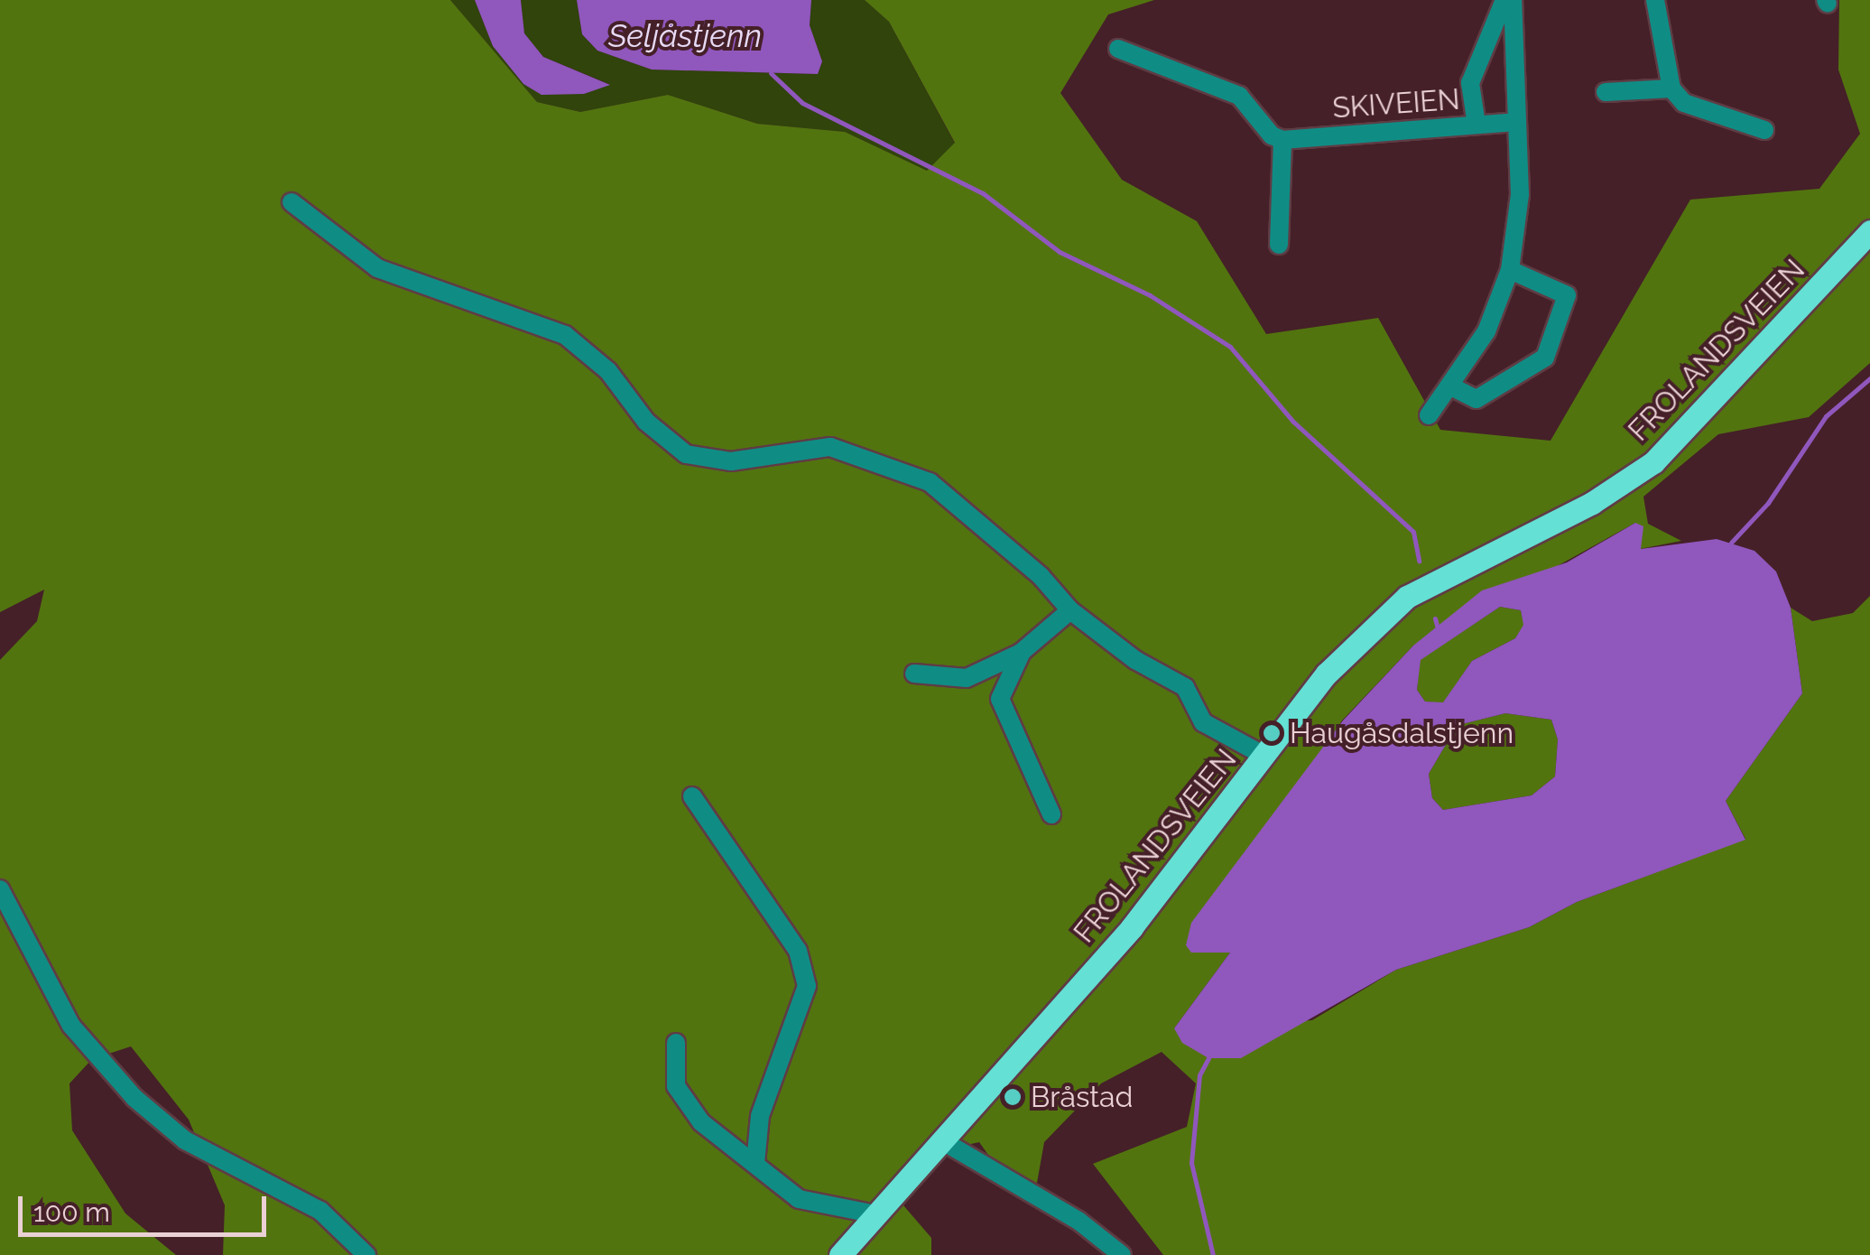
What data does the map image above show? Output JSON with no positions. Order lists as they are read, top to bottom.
{
  "streets": {
    "main road": ["FROLANDSVEIEN"],
    "street": ["SKIVEIEN"]
  },
  "water": ["Seljåstjenn"],
  "places": ["Haugåsdalstjenn", "Bråstad"],
  "scale_bar": "100 m"
}
